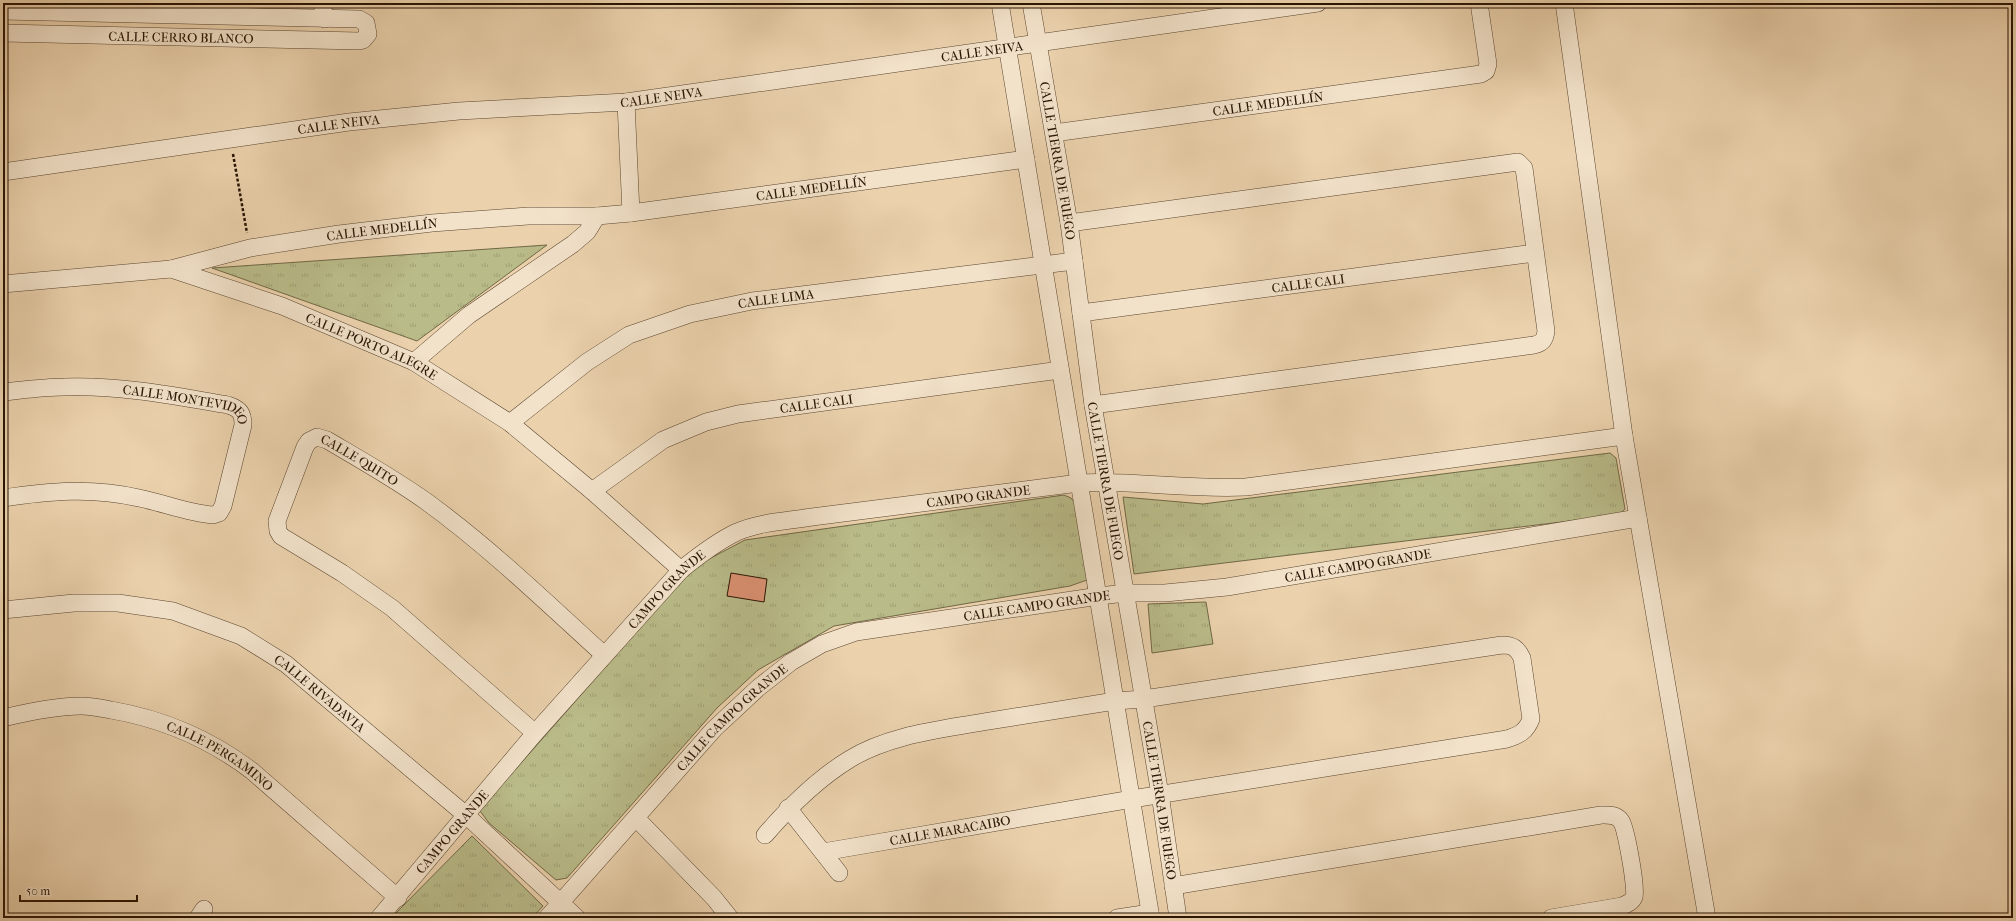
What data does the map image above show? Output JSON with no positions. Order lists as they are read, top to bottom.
{
  "streets": {
    "street": [
      "CALLE CERRO BLANCO",
      "CALLE NEIVA",
      "CALLE MEDELLÍN",
      "CALLE TIERRA DE FUEGO",
      "CALLE CALI",
      "CALLE LIMA",
      "CALLE PORTO ALEGRE",
      "CALLE MONTEVIDEO",
      "CALLE QUITO",
      "CAMPO GRANDE",
      "CALLE CAMPO GRANDE",
      "CALLE RIVADAVIA",
      "CALLE PERGAMINO",
      "CALLE MARACAIBO"
    ]
  },
  "crossings": [
    ["CALLE NEIVA", "CALLE TIERRA DE FUEGO"],
    ["CALLE MEDELLÍN", "CALLE TIERRA DE FUEGO"],
    ["CALLE MEDELLÍN", "CALLE PORTO ALEGRE"],
    ["CALLE TIERRA DE FUEGO", "CALLE CALI"],
    ["CALLE TIERRA DE FUEGO", "CALLE LIMA"],
    ["CALLE TIERRA DE FUEGO", "CAMPO GRANDE"],
    ["CALLE TIERRA DE FUEGO", "CALLE CAMPO GRANDE"],
    ["CALLE TIERRA DE FUEGO", "CALLE MARACAIBO"],
    ["CALLE CALI", "CALLE PORTO ALEGRE"],
    ["CALLE LIMA", "CALLE PORTO ALEGRE"],
    ["CALLE PORTO ALEGRE", "CAMPO GRANDE"],
    ["CALLE QUITO", "CAMPO GRANDE"],
    ["CAMPO GRANDE", "CALLE RIVADAVIA"],
    ["CAMPO GRANDE", "CALLE PERGAMINO"],
    ["CALLE CAMPO GRANDE", "CALLE RIVADAVIA"]
  ],
  "scale_bar": "50 m"
}
